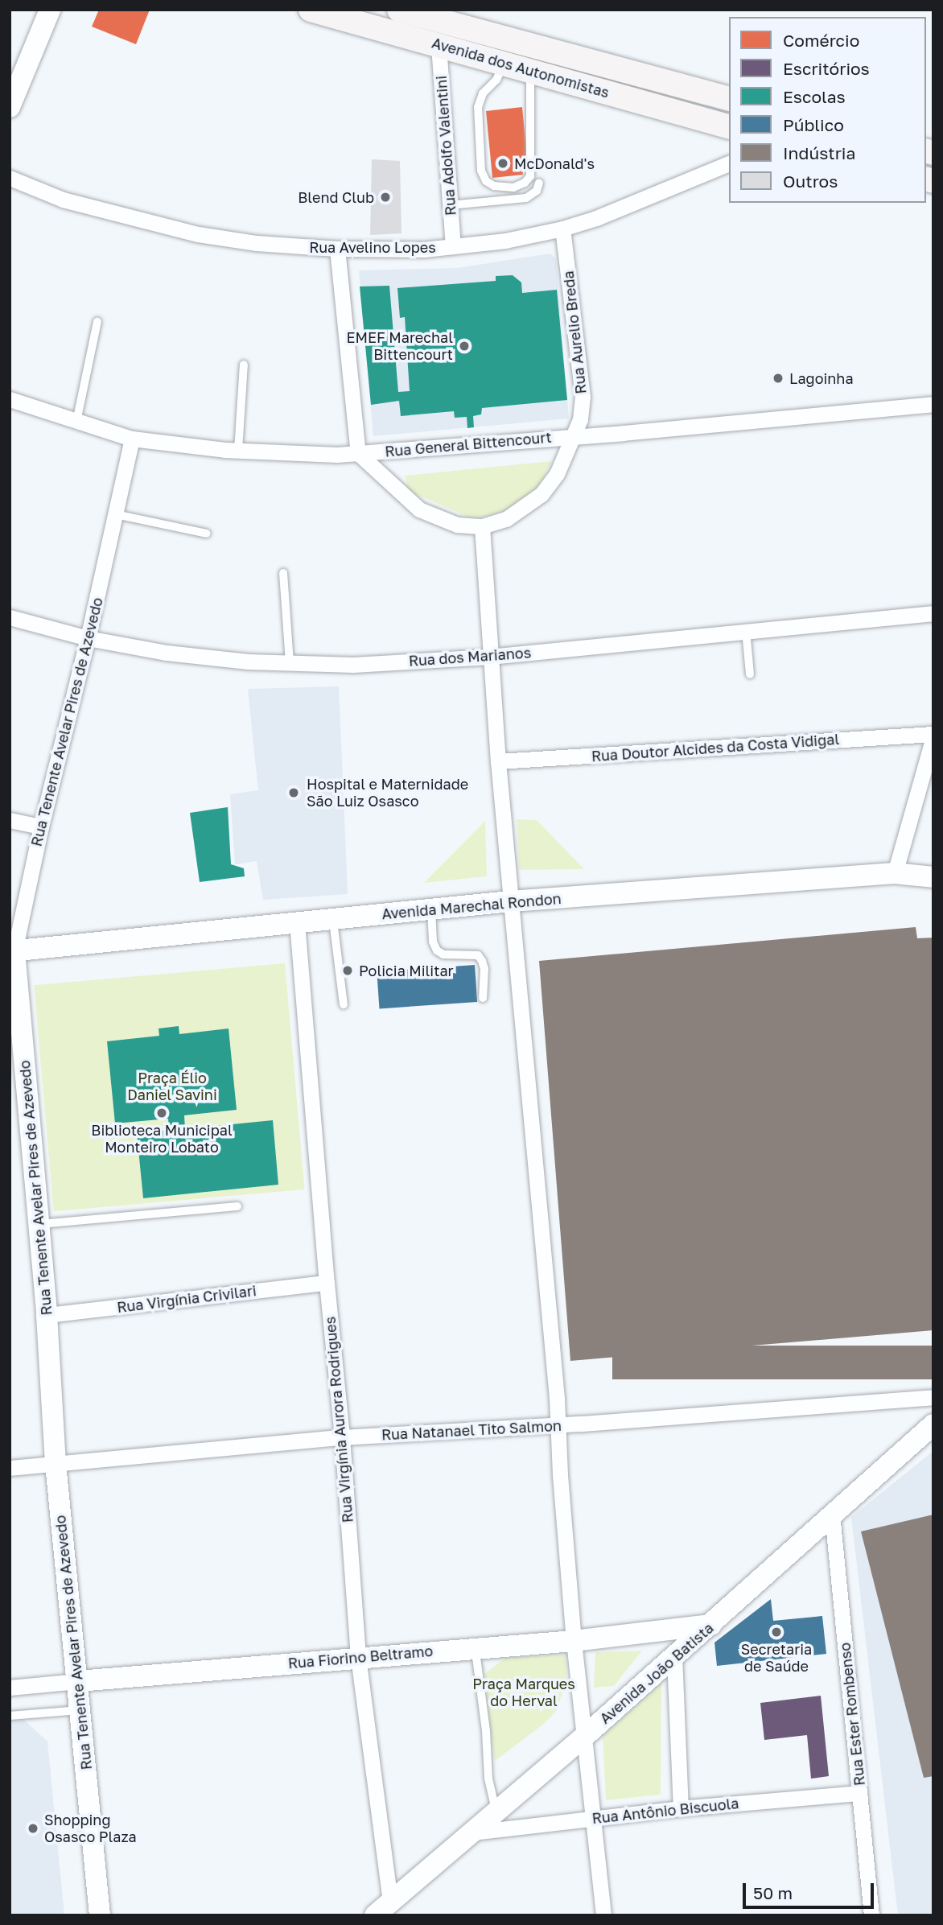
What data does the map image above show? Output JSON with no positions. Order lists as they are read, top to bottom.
{
  "streets": {
    "main road": ["Avenida dos Autonomistas"],
    "street": [
      "Rua Adolfo Valentini",
      "Rua Avelino Lopes",
      "Rua Aurelio Breda",
      "Rua General Bittencourt",
      "Rua dos Marianos",
      "Rua Tenente Avelar Pires de Azevedo",
      "Rua Doutor Alcides da Costa Vidigal",
      "Avenida Marechal Rondon",
      "Rua Virgínia Crivilari",
      "Rua Virgínia Aurora Rodrigues",
      "Rua Natanael Tito Salmon",
      "Rua Fiorino Beltramo",
      "Avenida João Batista",
      "Rua Ester Rombenso",
      "Rua Antônio Biscuola"
    ]
  },
  "crossings": [
    ["Avenida dos Autonomistas", "Rua Adolfo Valentini"],
    ["Rua Adolfo Valentini", "Rua Avelino Lopes"],
    ["Rua Avelino Lopes", "Rua Aurelio Breda"],
    ["Rua Aurelio Breda", "Rua General Bittencourt"],
    ["Rua General Bittencourt", "Rua Tenente Avelar Pires de Azevedo"],
    ["Rua dos Marianos", "Rua Tenente Avelar Pires de Azevedo"],
    ["Rua Tenente Avelar Pires de Azevedo", "Avenida Marechal Rondon"],
    ["Rua Tenente Avelar Pires de Azevedo", "Rua Virgínia Crivilari"],
    ["Rua Tenente Avelar Pires de Azevedo", "Rua Natanael Tito Salmon"],
    ["Rua Tenente Avelar Pires de Azevedo", "Rua Fiorino Beltramo"],
    ["Avenida Marechal Rondon", "Rua Virgínia Aurora Rodrigues"],
    ["Rua Virgínia Crivilari", "Rua Virgínia Aurora Rodrigues"],
    ["Rua Virgínia Aurora Rodrigues", "Rua Natanael Tito Salmon"],
    ["Rua Virgínia Aurora Rodrigues", "Rua Fiorino Beltramo"],
    ["Rua Virgínia Aurora Rodrigues", "Avenida João Batista"],
    ["Rua Fiorino Beltramo", "Avenida João Batista"],
    ["Avenida João Batista", "Rua Ester Rombenso"],
    ["Avenida João Batista", "Rua Antônio Biscuola"],
    ["Rua Ester Rombenso", "Rua Antônio Biscuola"]
  ],
  "parks": ["Praça Élio Daniel Savini", "Praça Marques do Herval"],
  "places": [
    "McDonald's",
    "Blend Club",
    "EMEF Marechal Bittencourt",
    "Lagoinha",
    "Hospital e Maternidade São Luiz Osasco",
    "Policia Militar",
    "Biblioteca Municipal Monteiro Lobato",
    "Secretaria de Saúde",
    "Shopping Osasco Plaza"
  ],
  "legend": [
    "Comércio",
    "Escritórios",
    "Escolas",
    "Público",
    "Indústria",
    "Outros"
  ],
  "scale_bar": "50 m"
}
